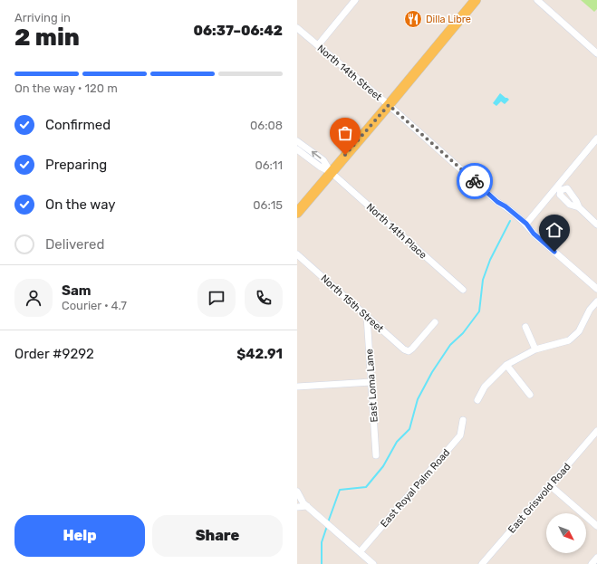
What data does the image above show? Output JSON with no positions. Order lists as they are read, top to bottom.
{
  "streets": {
    "street": [
      "North 14th Street",
      "North 14th Place",
      "North 15th Street",
      "East Loma Lane",
      "East Royal Palm Road",
      "East Griswold Road"
    ]
  },
  "crossings": [
    ["North 15th Street", "East Loma Lane"]
  ],
  "places": {
    "restaurant": ["Dilla Libre"]
  },
  "north": "bottom right",
  "page": {
    "heading": ["2 min", "Arriving in", "06:37–06:42"],
    "panel": [
      "Sam",
      "Courier · 4.7",
      "Order #9292",
      "$42.91"
    ],
    "bar": "On the way · 120 m",
    "list": [
      ["Confirmed", "06:08"],
      ["Preparing", "06:11"],
      ["On the way", "06:15"],
      "Delivered"
    ],
    "buttons": ["Help", "Share"]
  }
}
